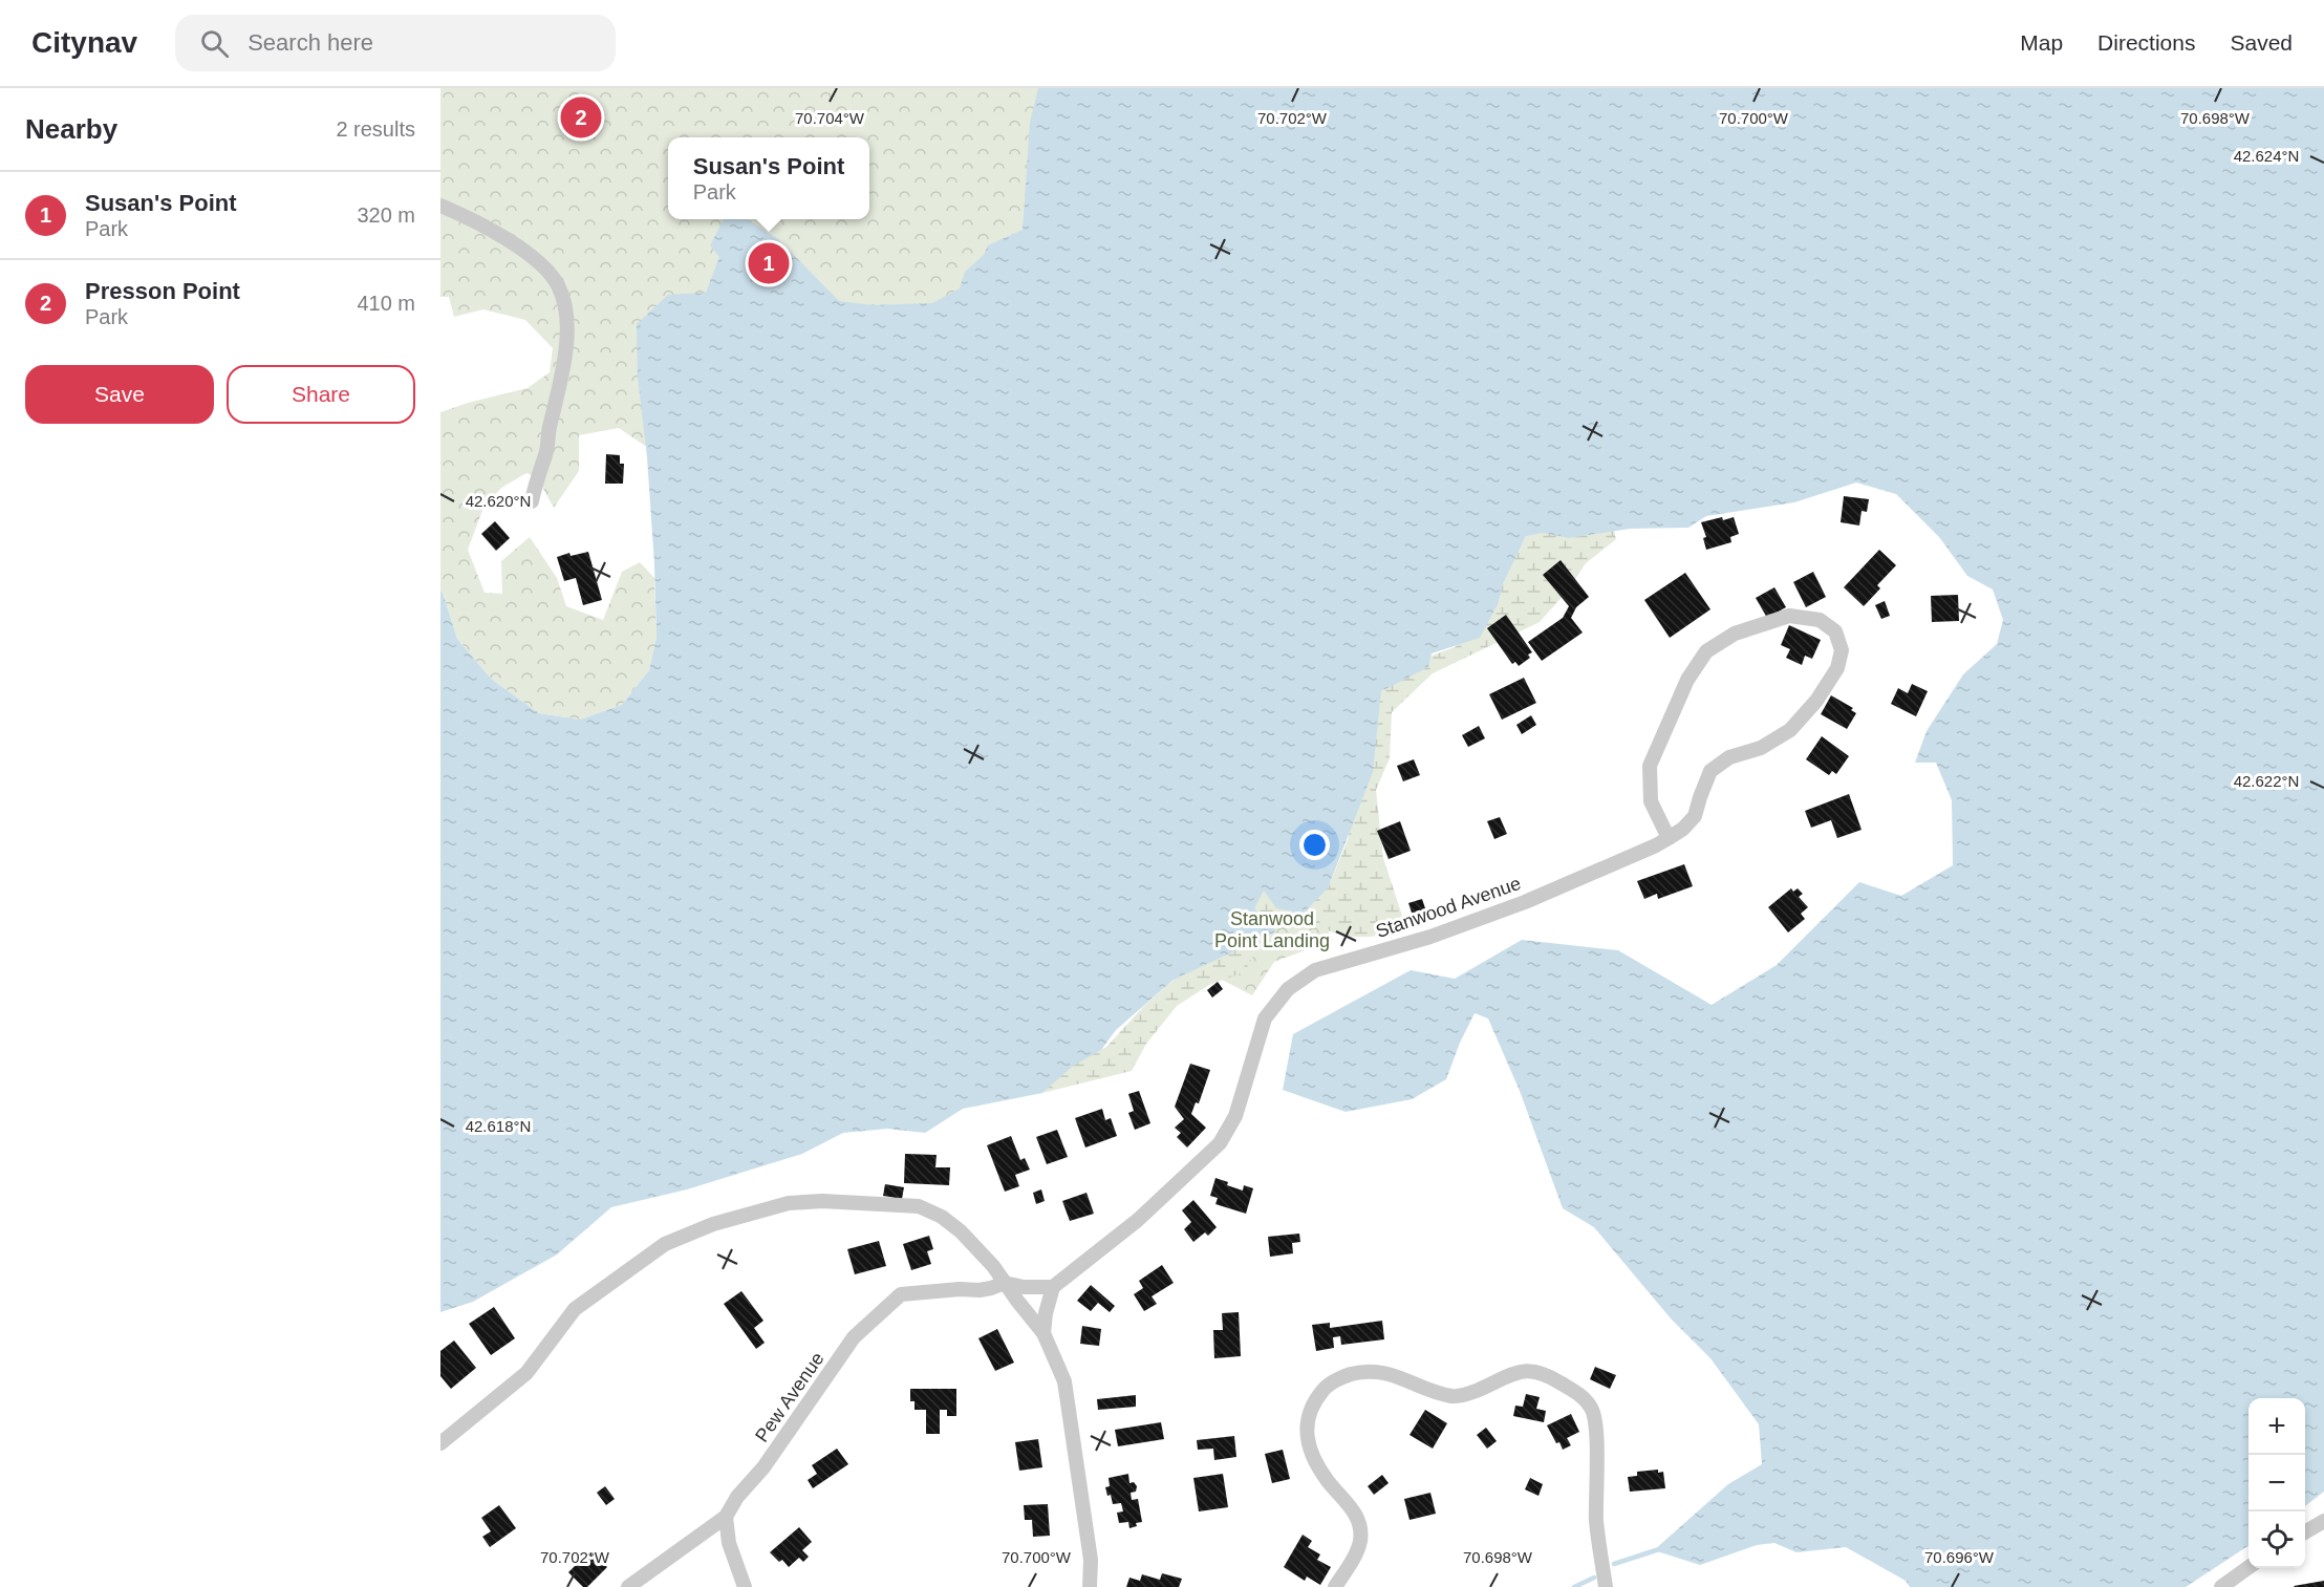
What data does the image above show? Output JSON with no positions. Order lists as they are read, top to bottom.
{
  "streets": {
    "street": ["Stanwood Avenue", "Pew Avenue"]
  },
  "parks": ["Stanwood Point Landing"],
  "page": {
    "header": "Citynav",
    "search": "Search here",
    "nav": ["Map", "Directions", "Saved"],
    "heading": ["Nearby", "2 results"],
    "pins": ["2", "1"],
    "popup": ["Susan's Point", "Park"],
    "list": [
      {
        "mark": "1",
        "name": "Susan's Point",
        "note": "Park",
        "value": "320 m"
      },
      {
        "mark": "2",
        "name": "Presson Point",
        "note": "Park",
        "value": "410 m"
      }
    ],
    "buttons": ["Save", "Share"],
    "map_buttons": ["+", "−"]
  },
  "coordinates": [
    "70.704°W",
    "70.702°W",
    "70.700°W",
    "70.698°W",
    "42.624°N",
    "42.620°N",
    "42.622°N",
    "42.618°N",
    "70.696°W"
  ]
}
